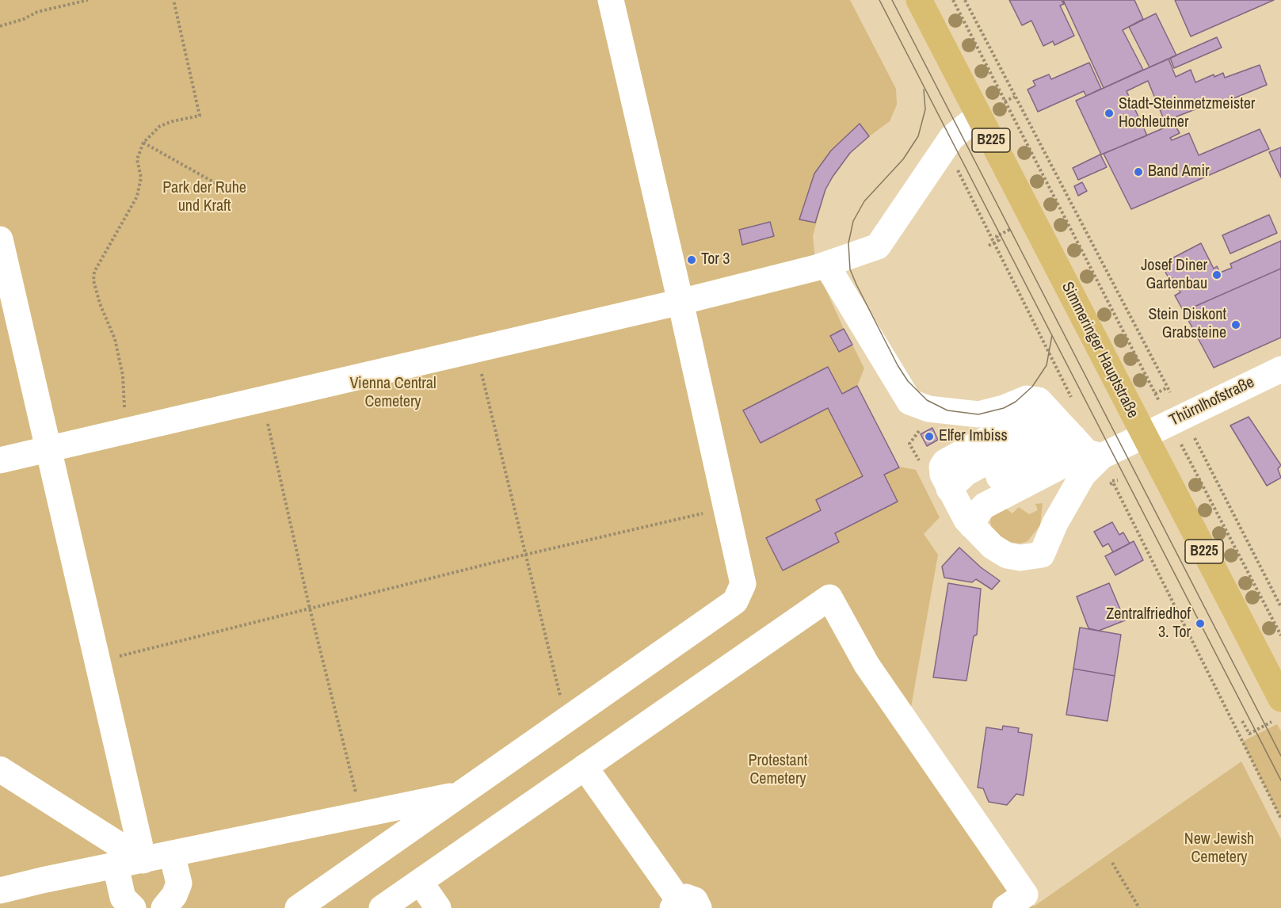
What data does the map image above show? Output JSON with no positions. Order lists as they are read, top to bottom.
{
  "streets": {
    "main road": ["B225", "Simmeringer Hauptstraße"],
    "street": ["Thürnlhofstraße"]
  },
  "crossings": [
    ["Simmeringer Hauptstraße", "Thürnlhofstraße"]
  ],
  "parks": [
    "Park der Ruhe und Kraft",
    "Vienna Central Cemetery",
    "Protestant Cemetery",
    "New Jewish Cemetery"
  ],
  "places": [
    "Stadt-Steinmetzmeister Hochleutner",
    "Band Amir",
    "Tor 3",
    "Josef Diner Gartenbau",
    "Stein Diskont Grabsteine",
    "Elfer Imbiss",
    "Zentralfriedhof 3. Tor"
  ]
}
